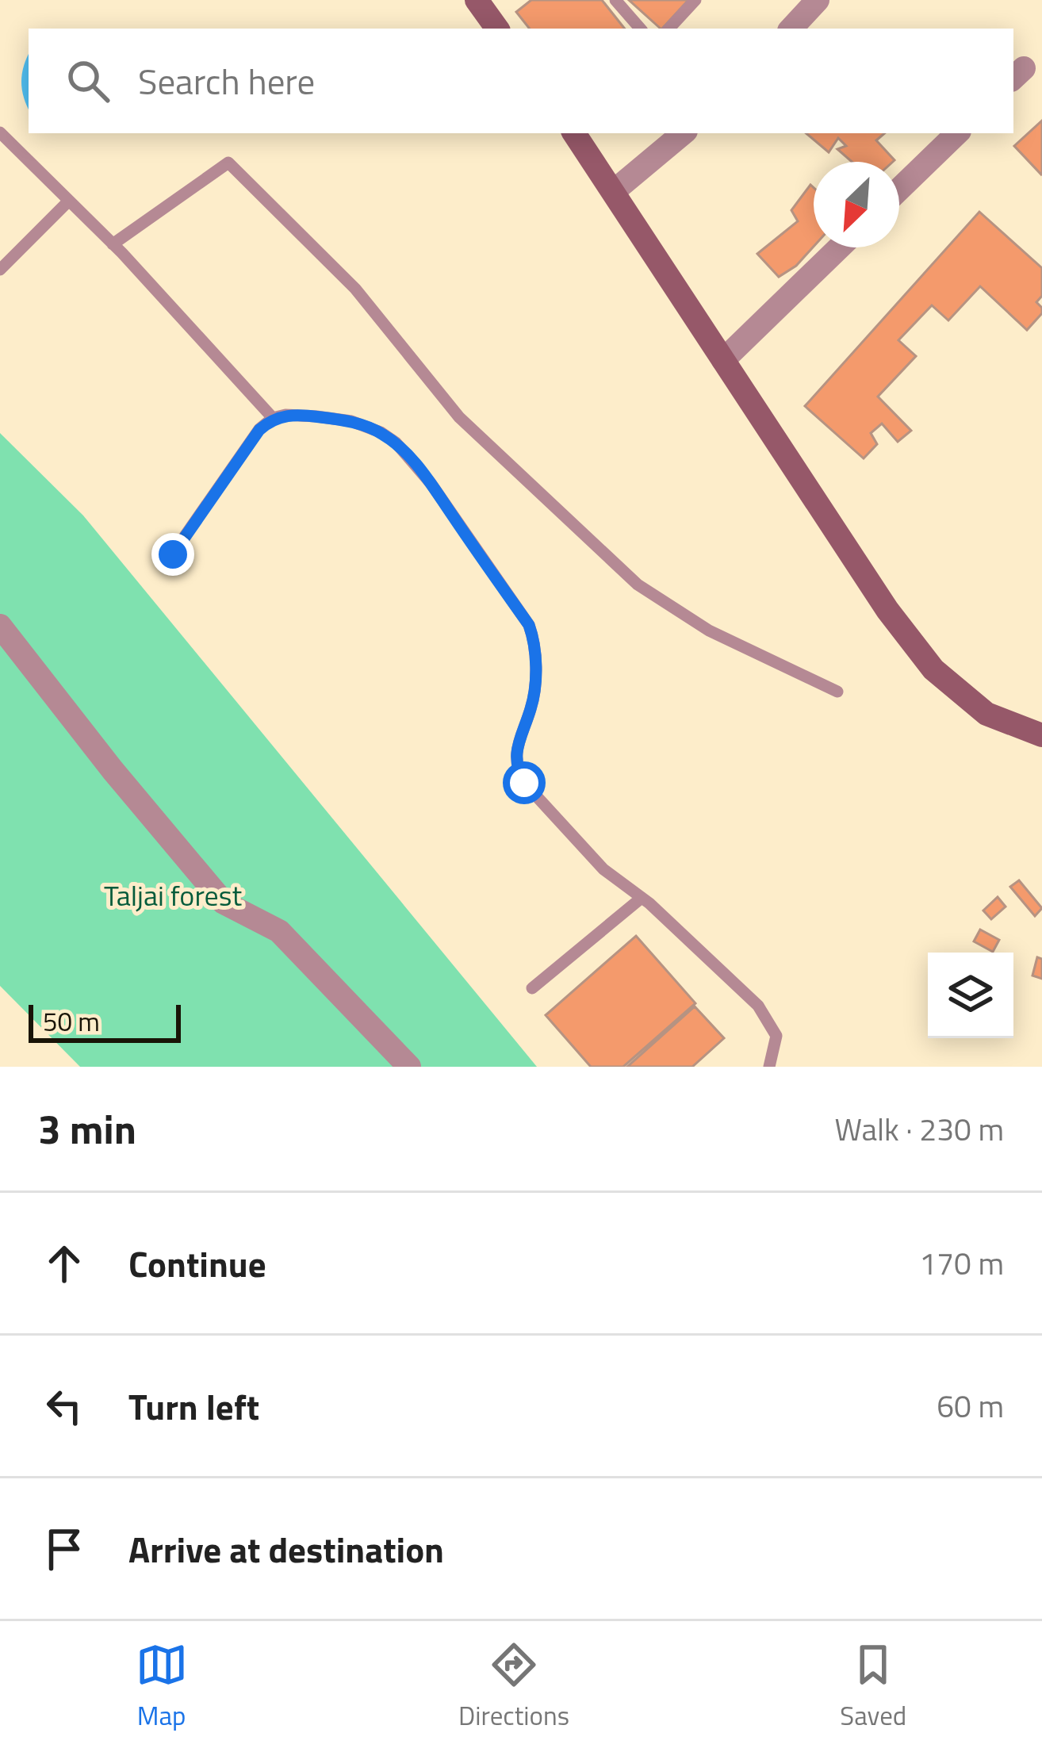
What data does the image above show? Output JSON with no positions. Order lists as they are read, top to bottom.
{
  "parks": ["Taljai forest"],
  "scale_bar": "50 m",
  "north": "bottom left",
  "page": {
    "search": "Search here",
    "scale": "50 m",
    "heading": ["3 min", "Walk · 230 m"],
    "list": [
      ["Continue", "170 m"],
      ["Turn left", "60 m"],
      "Arrive at destination"
    ],
    "nav": ["Map", "Directions", "Saved"]
  }
}
